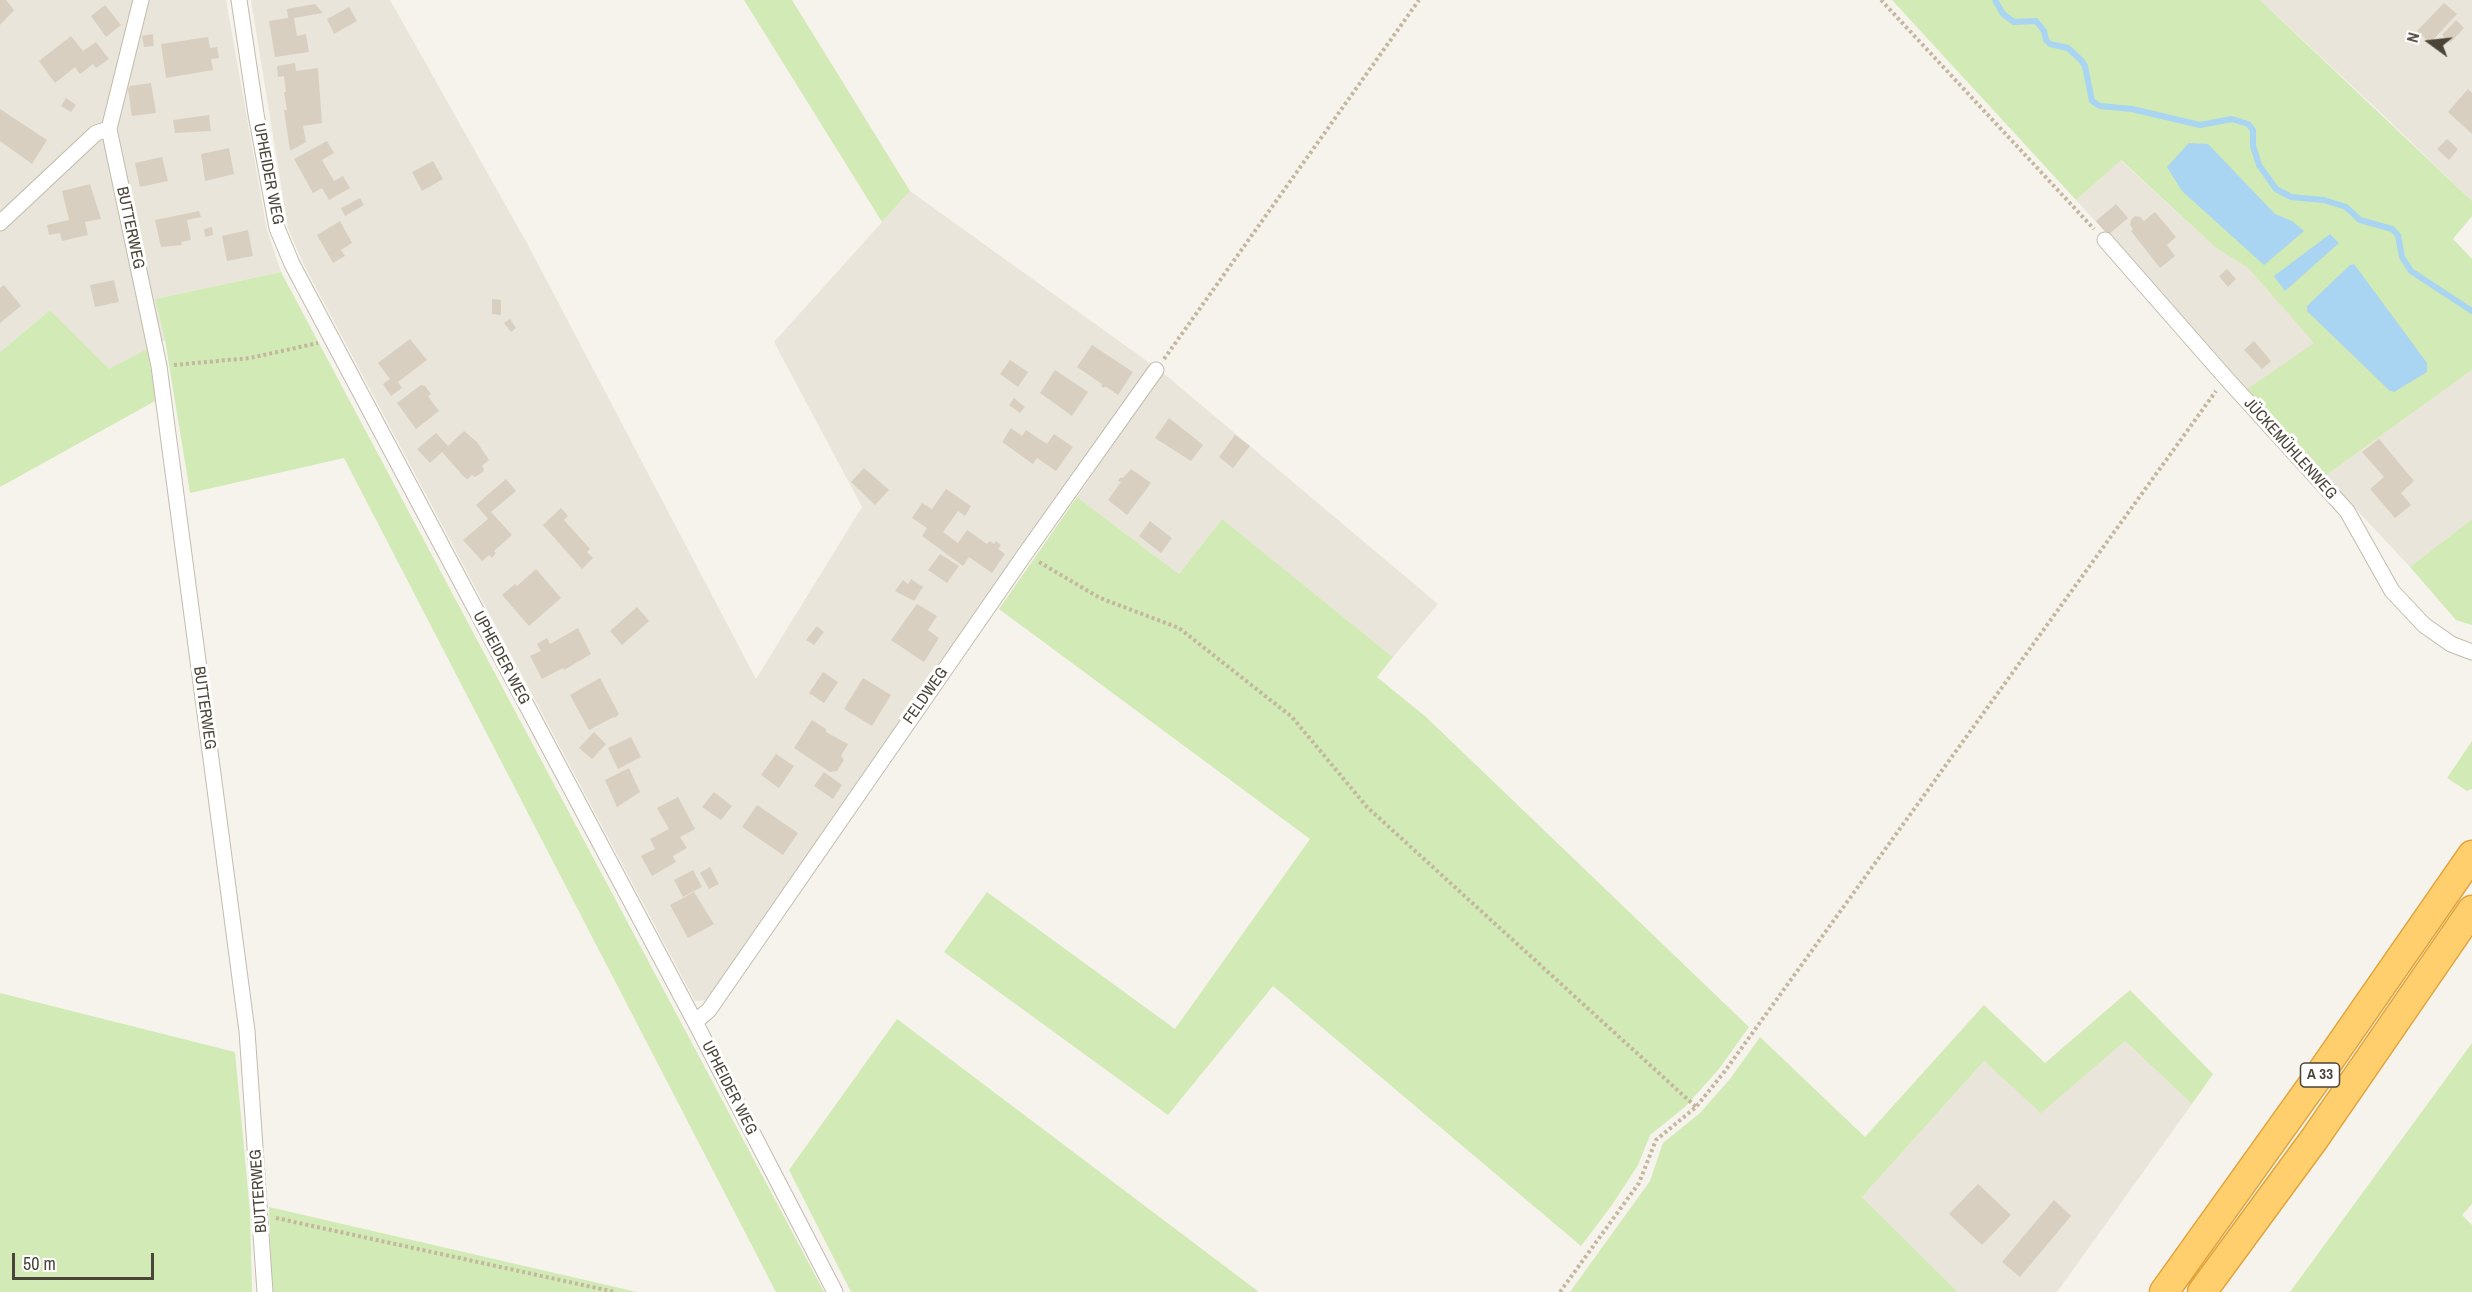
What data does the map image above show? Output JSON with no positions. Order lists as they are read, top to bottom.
{
  "streets": {
    "highway": ["A 33"],
    "street": [
      "UPHEIDER WEG",
      "BUTTERWEG",
      "JÜCKEMÜHLENWEG",
      "FELDWEG"
    ]
  },
  "crossings": [
    ["UPHEIDER WEG", "FELDWEG"]
  ],
  "scale_bar": "50 m",
  "north": "left"
}
